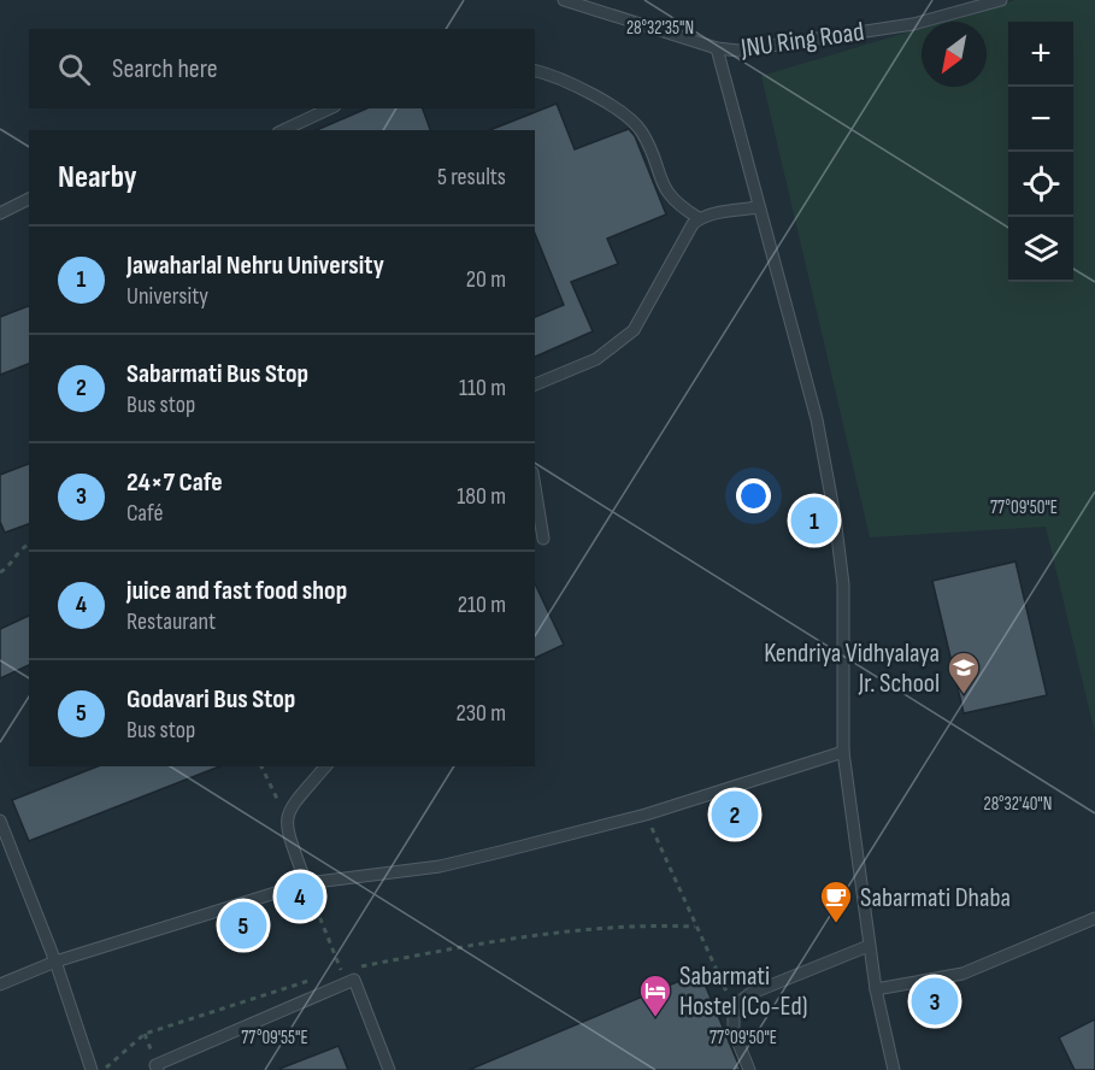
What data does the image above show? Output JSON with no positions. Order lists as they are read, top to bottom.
{
  "streets": {
    "lane": ["JNU Ring Road"]
  },
  "places": {
    "school or university": ["Kendriya Vidhyalaya Jr. School"],
    "cafe": ["Sabarmati Dhaba"],
    "hotel": ["Sabarmati Hostel (Co-Ed)"]
  },
  "north": "bottom left",
  "page": {
    "map_buttons": ["+", "−"],
    "search": "Search here",
    "heading": ["Nearby", "5 results"],
    "list": [
      {
        "mark": "1",
        "name": "Jawaharlal Nehru University",
        "note": "University",
        "value": "20 m"
      },
      {
        "mark": "2",
        "name": "Sabarmati Bus Stop",
        "note": "Bus stop",
        "value": "110 m"
      },
      {
        "mark": "3",
        "name": "24×7 Cafe",
        "note": "Café",
        "value": "180 m"
      },
      {
        "mark": "4",
        "name": "juice and fast food shop",
        "note": "Restaurant",
        "value": "210 m"
      },
      {
        "mark": "5",
        "name": "Godavari Bus Stop",
        "note": "Bus stop",
        "value": "230 m"
      }
    ],
    "pins": [
      "1",
      "2",
      "4",
      "5",
      "3"
    ]
  },
  "coordinates": [
    "28°32'35\"N",
    "77°09'50\"E",
    "28°32'40\"N",
    "77°09'55\"E"
  ]
}
